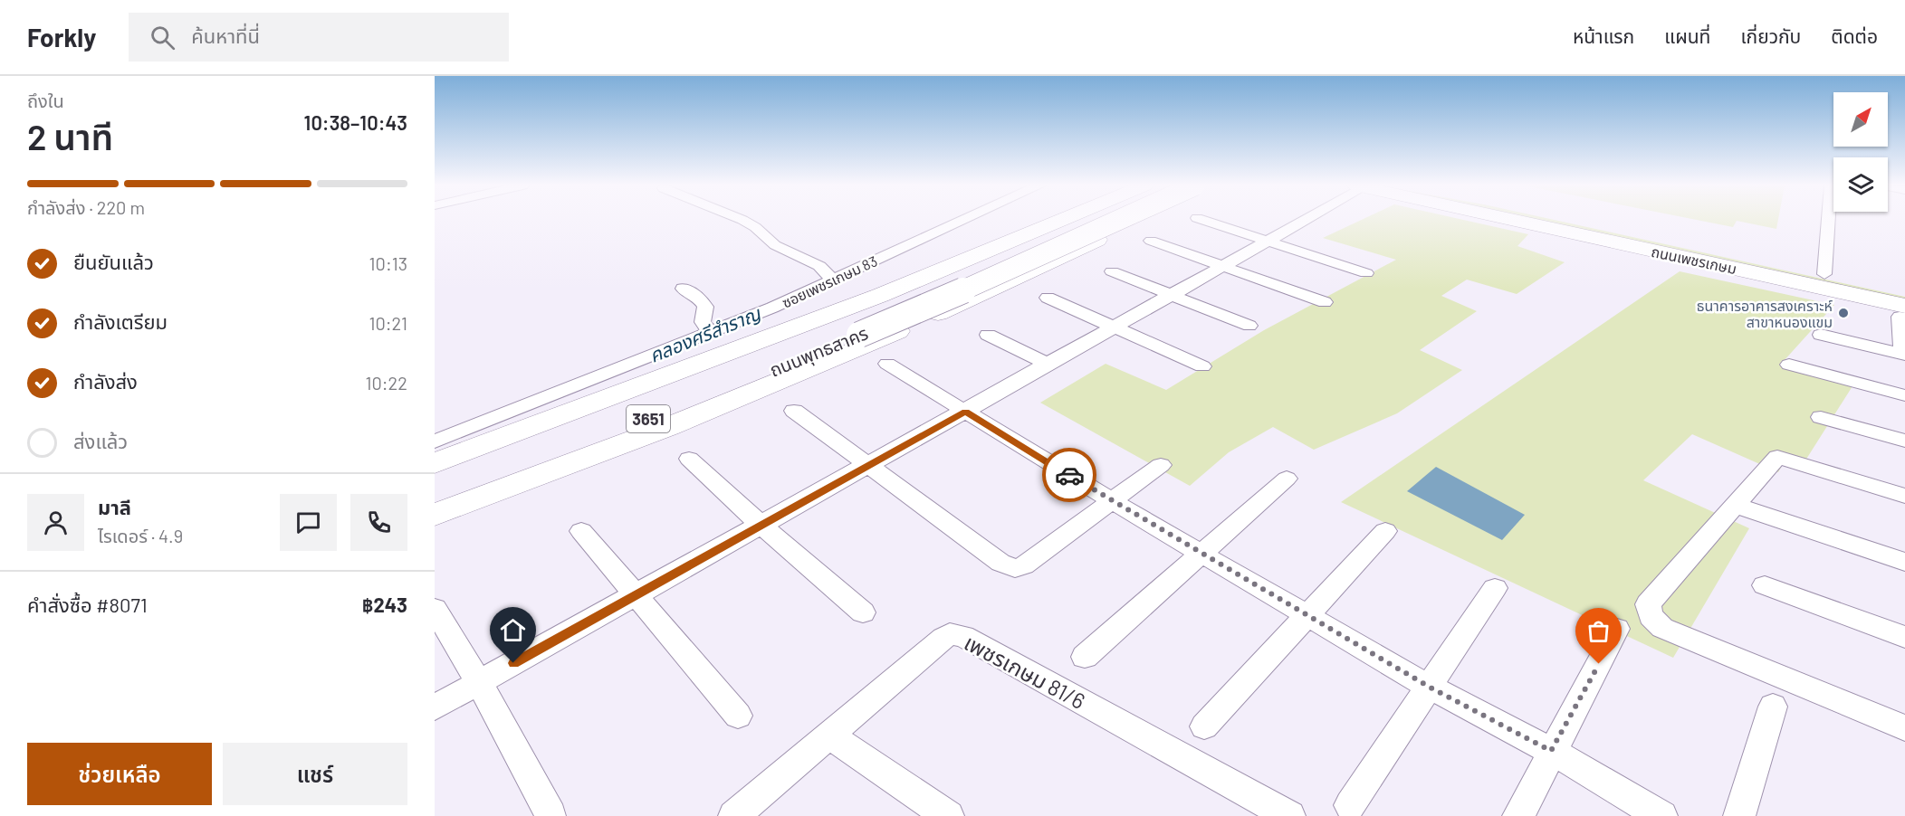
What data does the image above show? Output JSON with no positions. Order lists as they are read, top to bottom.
{
  "streets": {
    "main road": ["ถนนเพชรเกษม", "ถนนพุทธสาคร", "3651"],
    "street": ["ซอยเพชรเกษม 83", "เพชรเกษม 81/6"]
  },
  "water": ["คลองศรีสำราญ"],
  "places": ["ธนาคารอาคารสงเคราะห์ สาขาหนองแขม"],
  "north": "top right",
  "page": {
    "header": "Forkly",
    "search": "ค้นหาที่นี่",
    "nav": [
      "หน้าแรก",
      "แผนที่",
      "เกี่ยวกับ",
      "ติดต่อ"
    ],
    "heading": ["2 นาที", "ถึงใน", "10:38–10:43"],
    "panel": [
      "มาลี",
      "ไรเดอร์ · 4.9",
      "คำสั่งซื้อ #8071",
      "฿243"
    ],
    "bar": "กำลังส่ง · 220 m",
    "list": [
      ["ยืนยันแล้ว", "10:13"],
      ["กำลังเตรียม", "10:21"],
      ["กำลังส่ง", "10:22"],
      "ส่งแล้ว"
    ],
    "buttons": ["ช่วยเหลือ", "แชร์"]
  }
}
